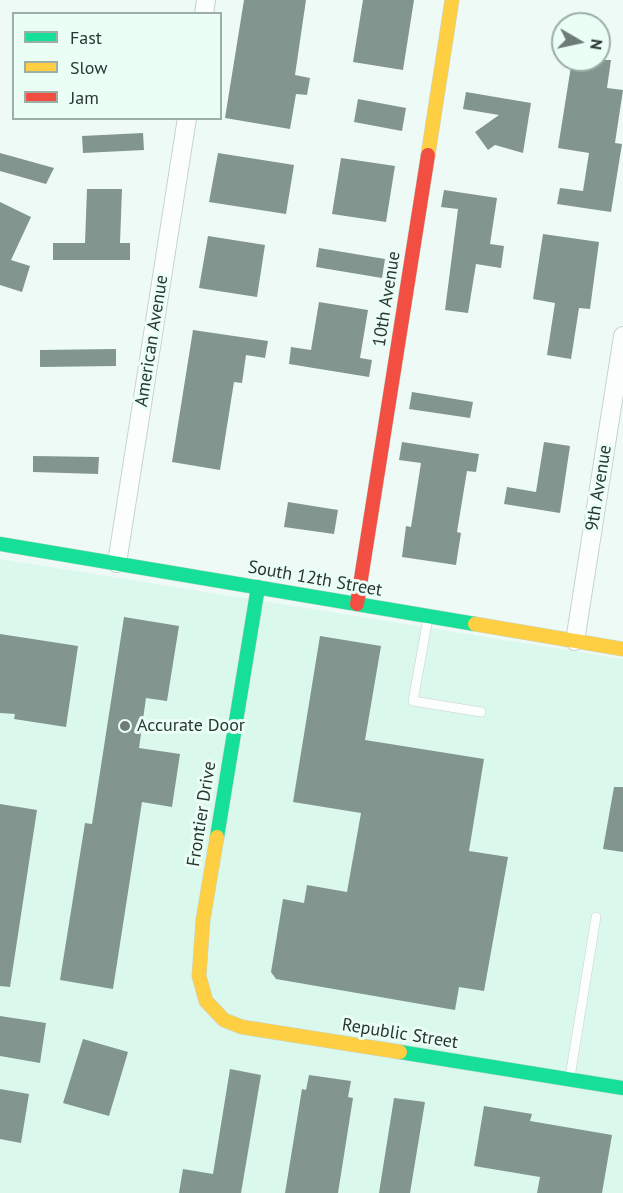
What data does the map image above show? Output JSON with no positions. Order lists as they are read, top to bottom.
{
  "streets": {
    "street": [
      "10th Avenue",
      "American Avenue",
      "9th Avenue",
      "South 12th Street",
      "Frontier Drive",
      "Republic Street"
    ]
  },
  "crossings": [
    ["10th Avenue", "South 12th Street"],
    ["American Avenue", "South 12th Street"],
    ["9th Avenue", "South 12th Street"],
    ["South 12th Street", "Frontier Drive"],
    ["Frontier Drive", "Republic Street"]
  ],
  "places": ["Accurate Door"],
  "legend": ["Fast", "Slow", "Jam"],
  "north": "right"
}
